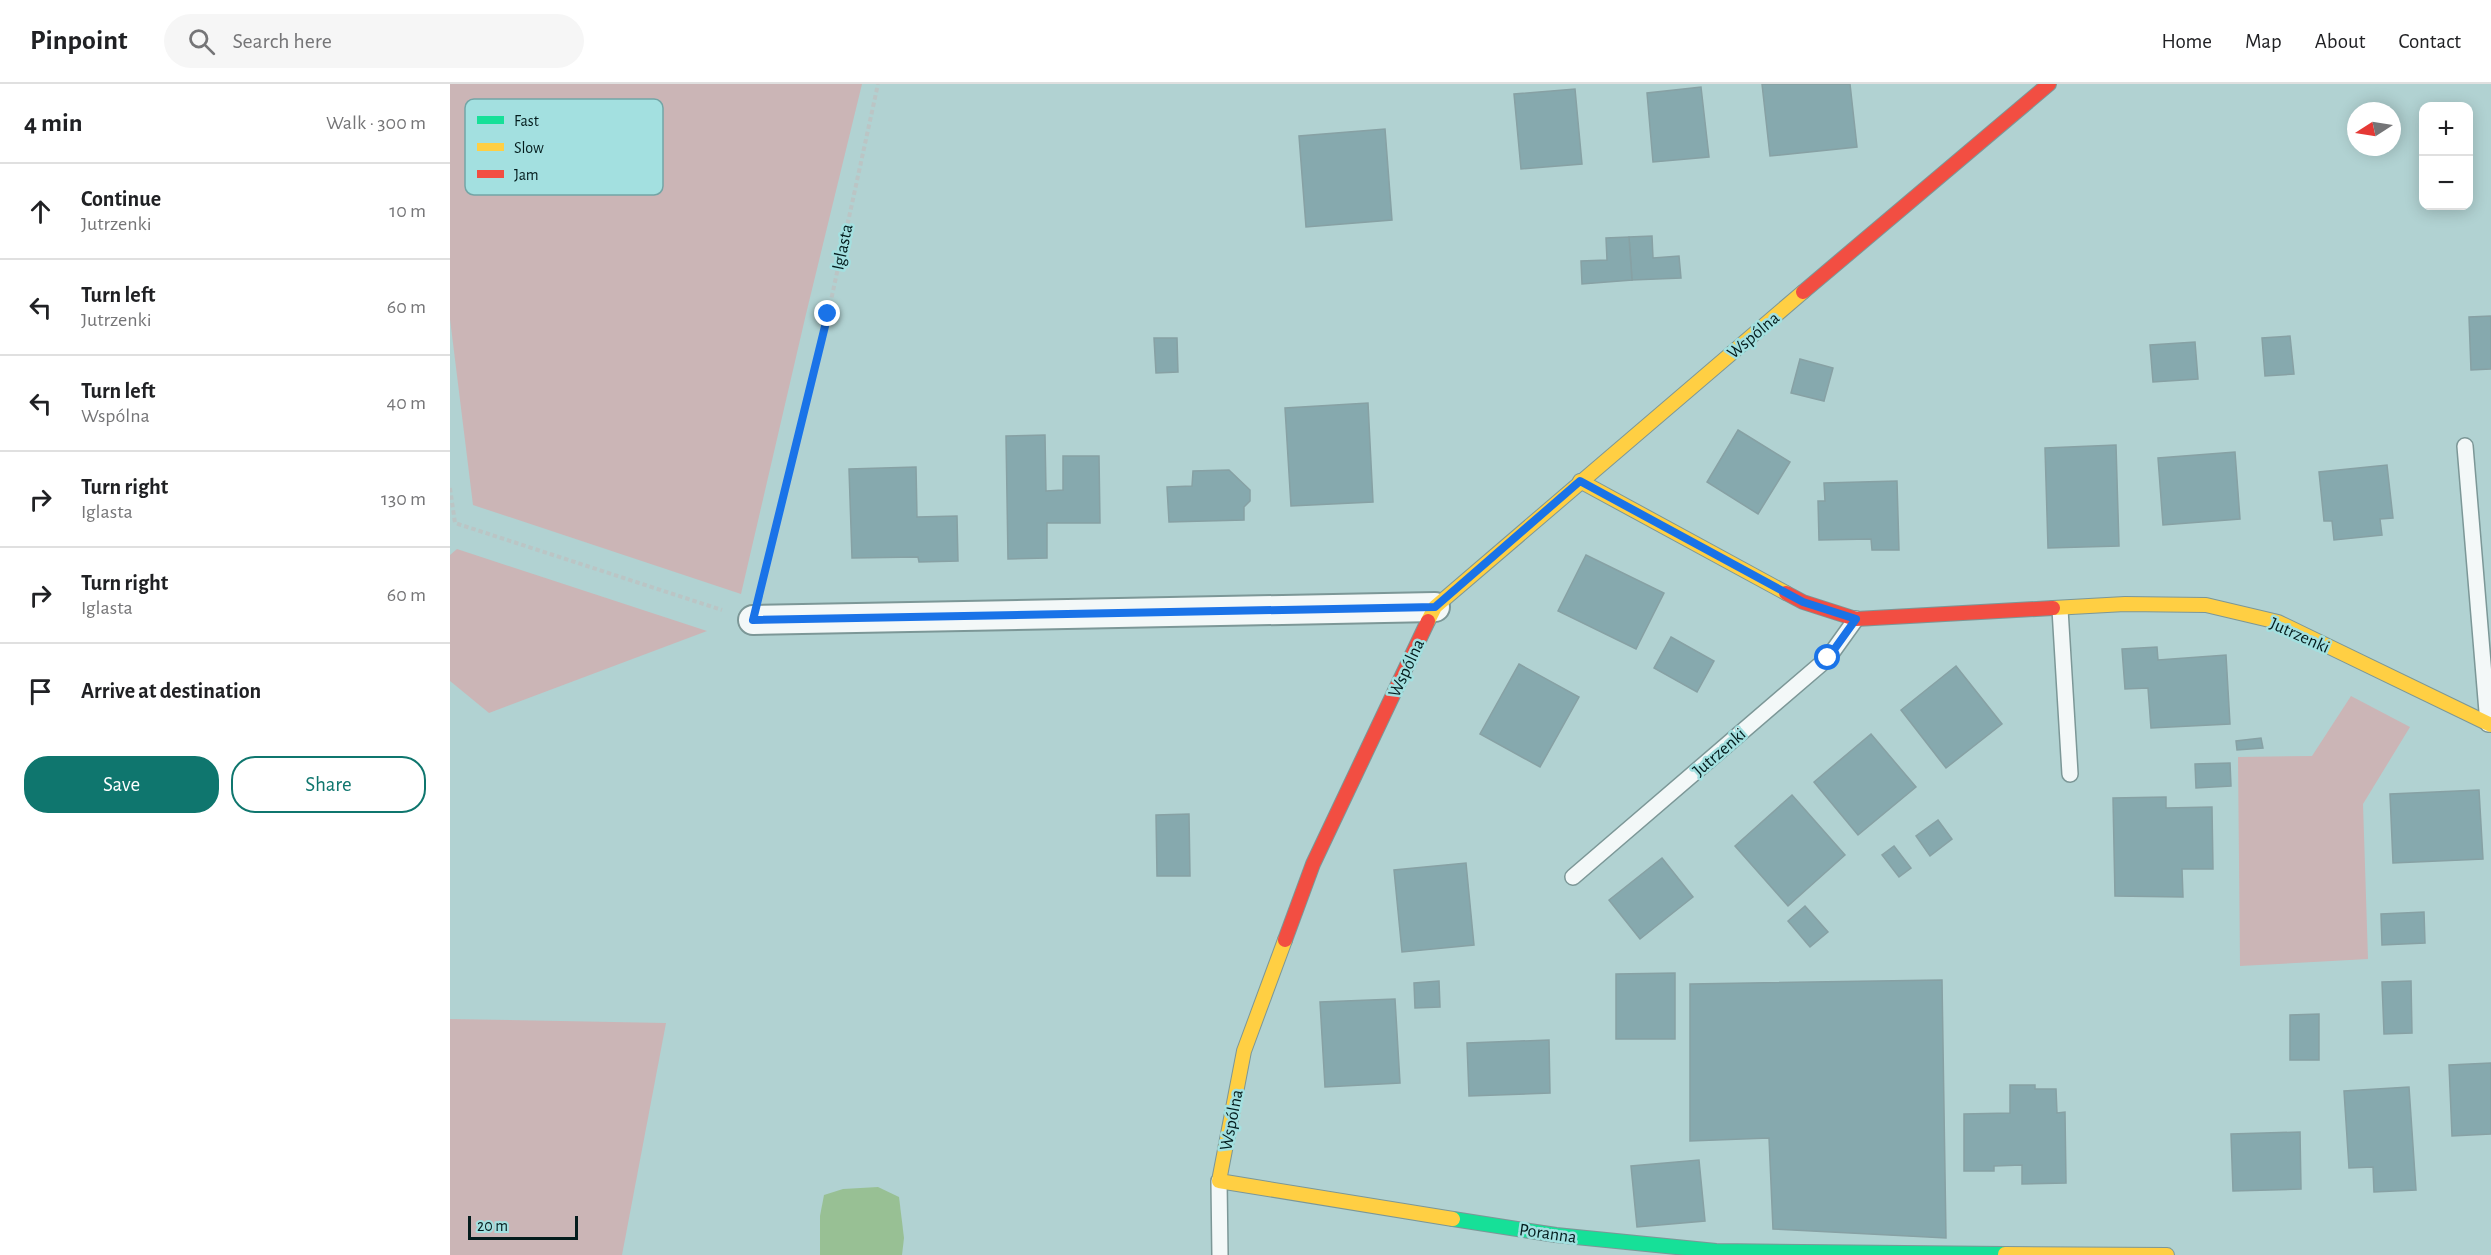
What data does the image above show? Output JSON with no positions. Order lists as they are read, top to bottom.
{
  "streets": {
    "street": ["Wspólna", "Jutrzenki", "Poranna"],
    "path": ["Iglasta"]
  },
  "crossings": [
    ["Wspólna", "Jutrzenki"],
    ["Wspólna", "Poranna"]
  ],
  "legend": ["Fast", "Slow", "Jam"],
  "scale_bar": "20 m",
  "north": "left",
  "page": {
    "header": "Pinpoint",
    "search": "Search here",
    "nav": [
      "Home",
      "Map",
      "About",
      "Contact"
    ],
    "heading": ["4 min", "Walk · 300 m"],
    "map_buttons": ["+", "−"],
    "list": [
      ["Continue", "Jutrzenki", "10 m"],
      ["Turn left", "Jutrzenki", "60 m"],
      ["Turn left", "Wspólna", "40 m"],
      ["Turn right", "Iglasta", "130 m"],
      ["Turn right", "Iglasta", "60 m"],
      "Arrive at destination"
    ],
    "buttons": ["Save", "Share"],
    "scale": "20 m"
  }
}
